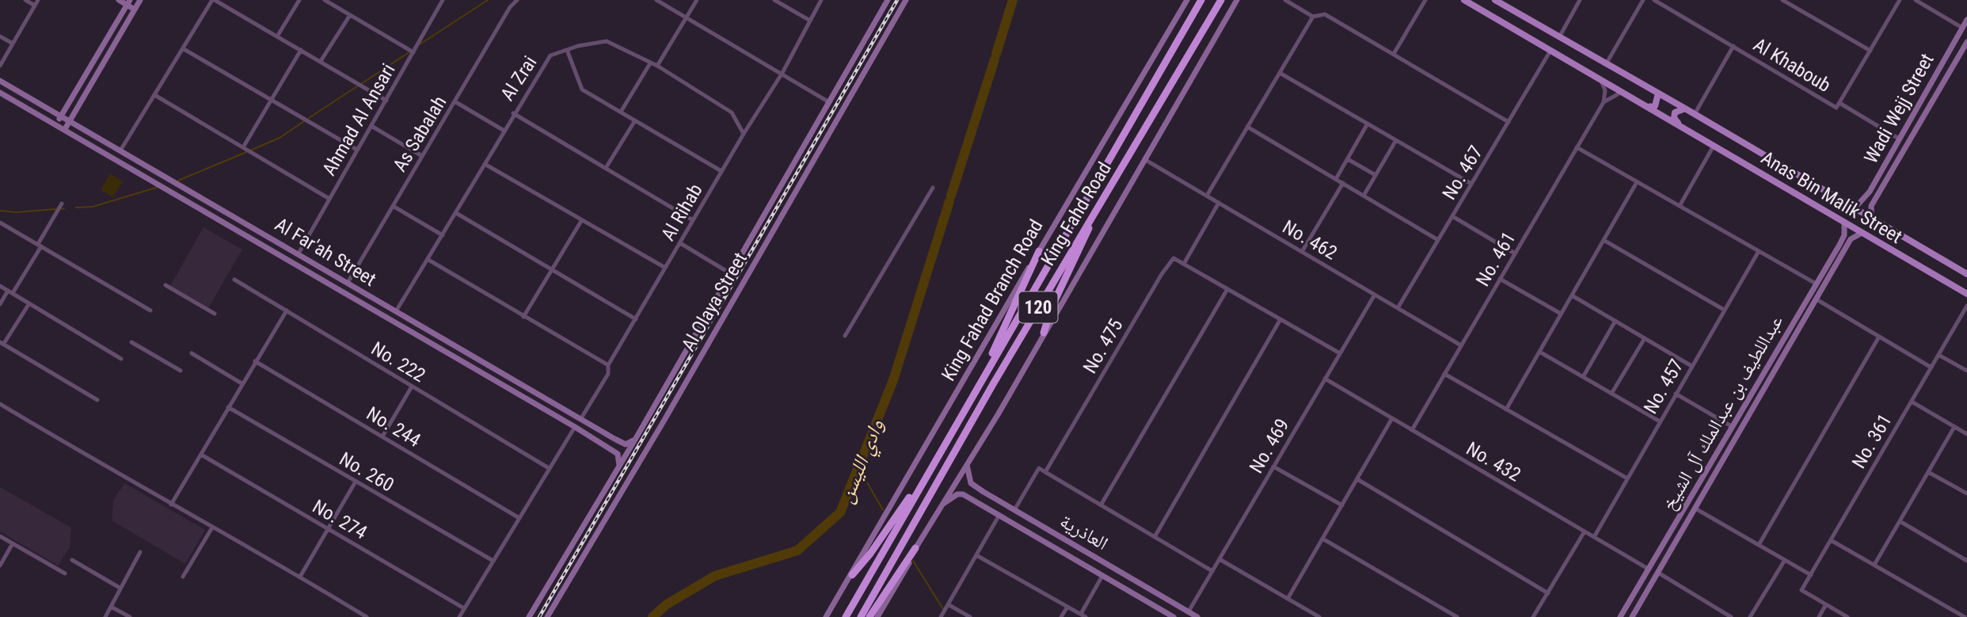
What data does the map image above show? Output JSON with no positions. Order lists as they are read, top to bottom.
{
  "streets": {
    "highway": ["King Fahd Road", "120"],
    "main road": ["Anas Bin Malik Street"],
    "street": [
      "Al Khaboub",
      "Al Zrai",
      "Wadi Wejj Street",
      "Ahmad Al Ansari",
      "As Sabalah",
      "No. 467",
      "Al Rihab",
      "No. 462",
      "Al Far'ah Street",
      "No. 461",
      "King Fahad Branch Road",
      "Al Olaya Street",
      "No. 475",
      "No. 222",
      "No. 457",
      "عبداللطيف بن عبدالملك آل الشيخ",
      "No. 244",
      "No. 361",
      "No. 469",
      "No. 432",
      "No. 260",
      "No. 274",
      "العاذرية"
    ]
  },
  "crossings": [
    ["Al Zrai", "Al Rihab"],
    ["Al Zrai", "Al Far'ah Street"],
    ["Wadi Wejj Street", "Anas Bin Malik Street"],
    ["Ahmad Al Ansari", "Al Far'ah Street"],
    ["As Sabalah", "Al Far'ah Street"],
    ["No. 467", "Anas Bin Malik Street"],
    ["No. 467", "No. 462"],
    ["Anas Bin Malik Street", "عبداللطيف بن عبدالملك آل الشيخ"],
    ["Al Rihab", "Al Far'ah Street"],
    ["No. 462", "No. 461"],
    ["No. 462", "No. 469"],
    ["Al Far'ah Street", "Al Olaya Street"],
    ["No. 461", "No. 432"],
    ["No. 475", "العاذرية"],
    ["No. 457", "No. 432"],
    ["عبداللطيف بن عبدالملك آل الشيخ", "No. 432"],
    ["No. 469", "No. 432"],
    ["No. 469", "العاذرية"]
  ],
  "water": ["وادي الليسن"]
}
